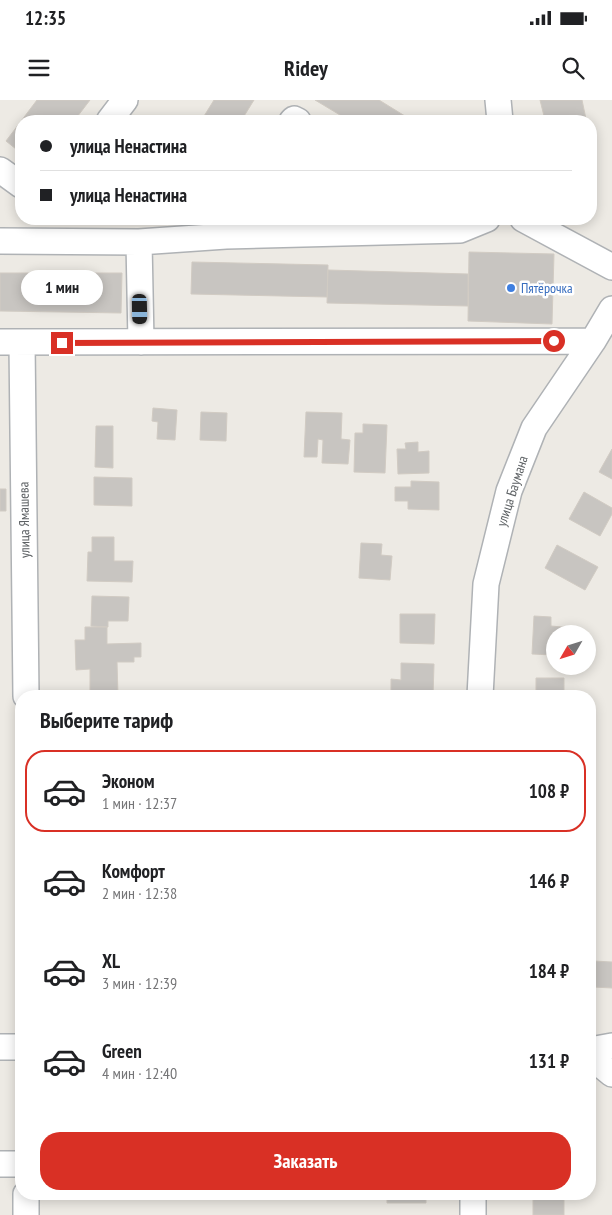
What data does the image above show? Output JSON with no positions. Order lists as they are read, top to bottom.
{
  "streets": {
    "street": ["улица Баумана", "улица Ямашева"]
  },
  "places": ["Пятёрочка"],
  "north": "bottom left",
  "page": {
    "status": "12:35",
    "header": "Ridey",
    "banner": ["улица Ненастина", "улица Ненастина"],
    "bubble": "1 мин",
    "heading": "Выберите тариф",
    "list": [
      {
        "name": "Эконом",
        "note": "1 мин · 12:37",
        "value": "108 ₽"
      },
      {
        "name": "Комфорт",
        "note": "2 мин · 12:38",
        "value": "146 ₽"
      },
      {
        "name": "XL",
        "note": "3 мин · 12:39",
        "value": "184 ₽"
      },
      {
        "name": "Green",
        "note": "4 мин · 12:40",
        "value": "131 ₽"
      }
    ],
    "buttons": "Заказать"
  }
}
